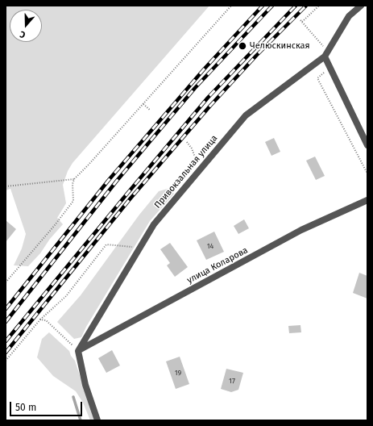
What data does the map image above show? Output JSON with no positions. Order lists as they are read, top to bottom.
{
  "streets": {
    "street": ["Привокзальная улица", "улица Коларова"]
  },
  "crossings": [
    ["Привокзальная улица", "улица Коларова"]
  ],
  "places": ["Челюскинская"],
  "house_numbers": ["14", "19", "17"],
  "scale_bar": "50 m",
  "north": "bottom"
}
